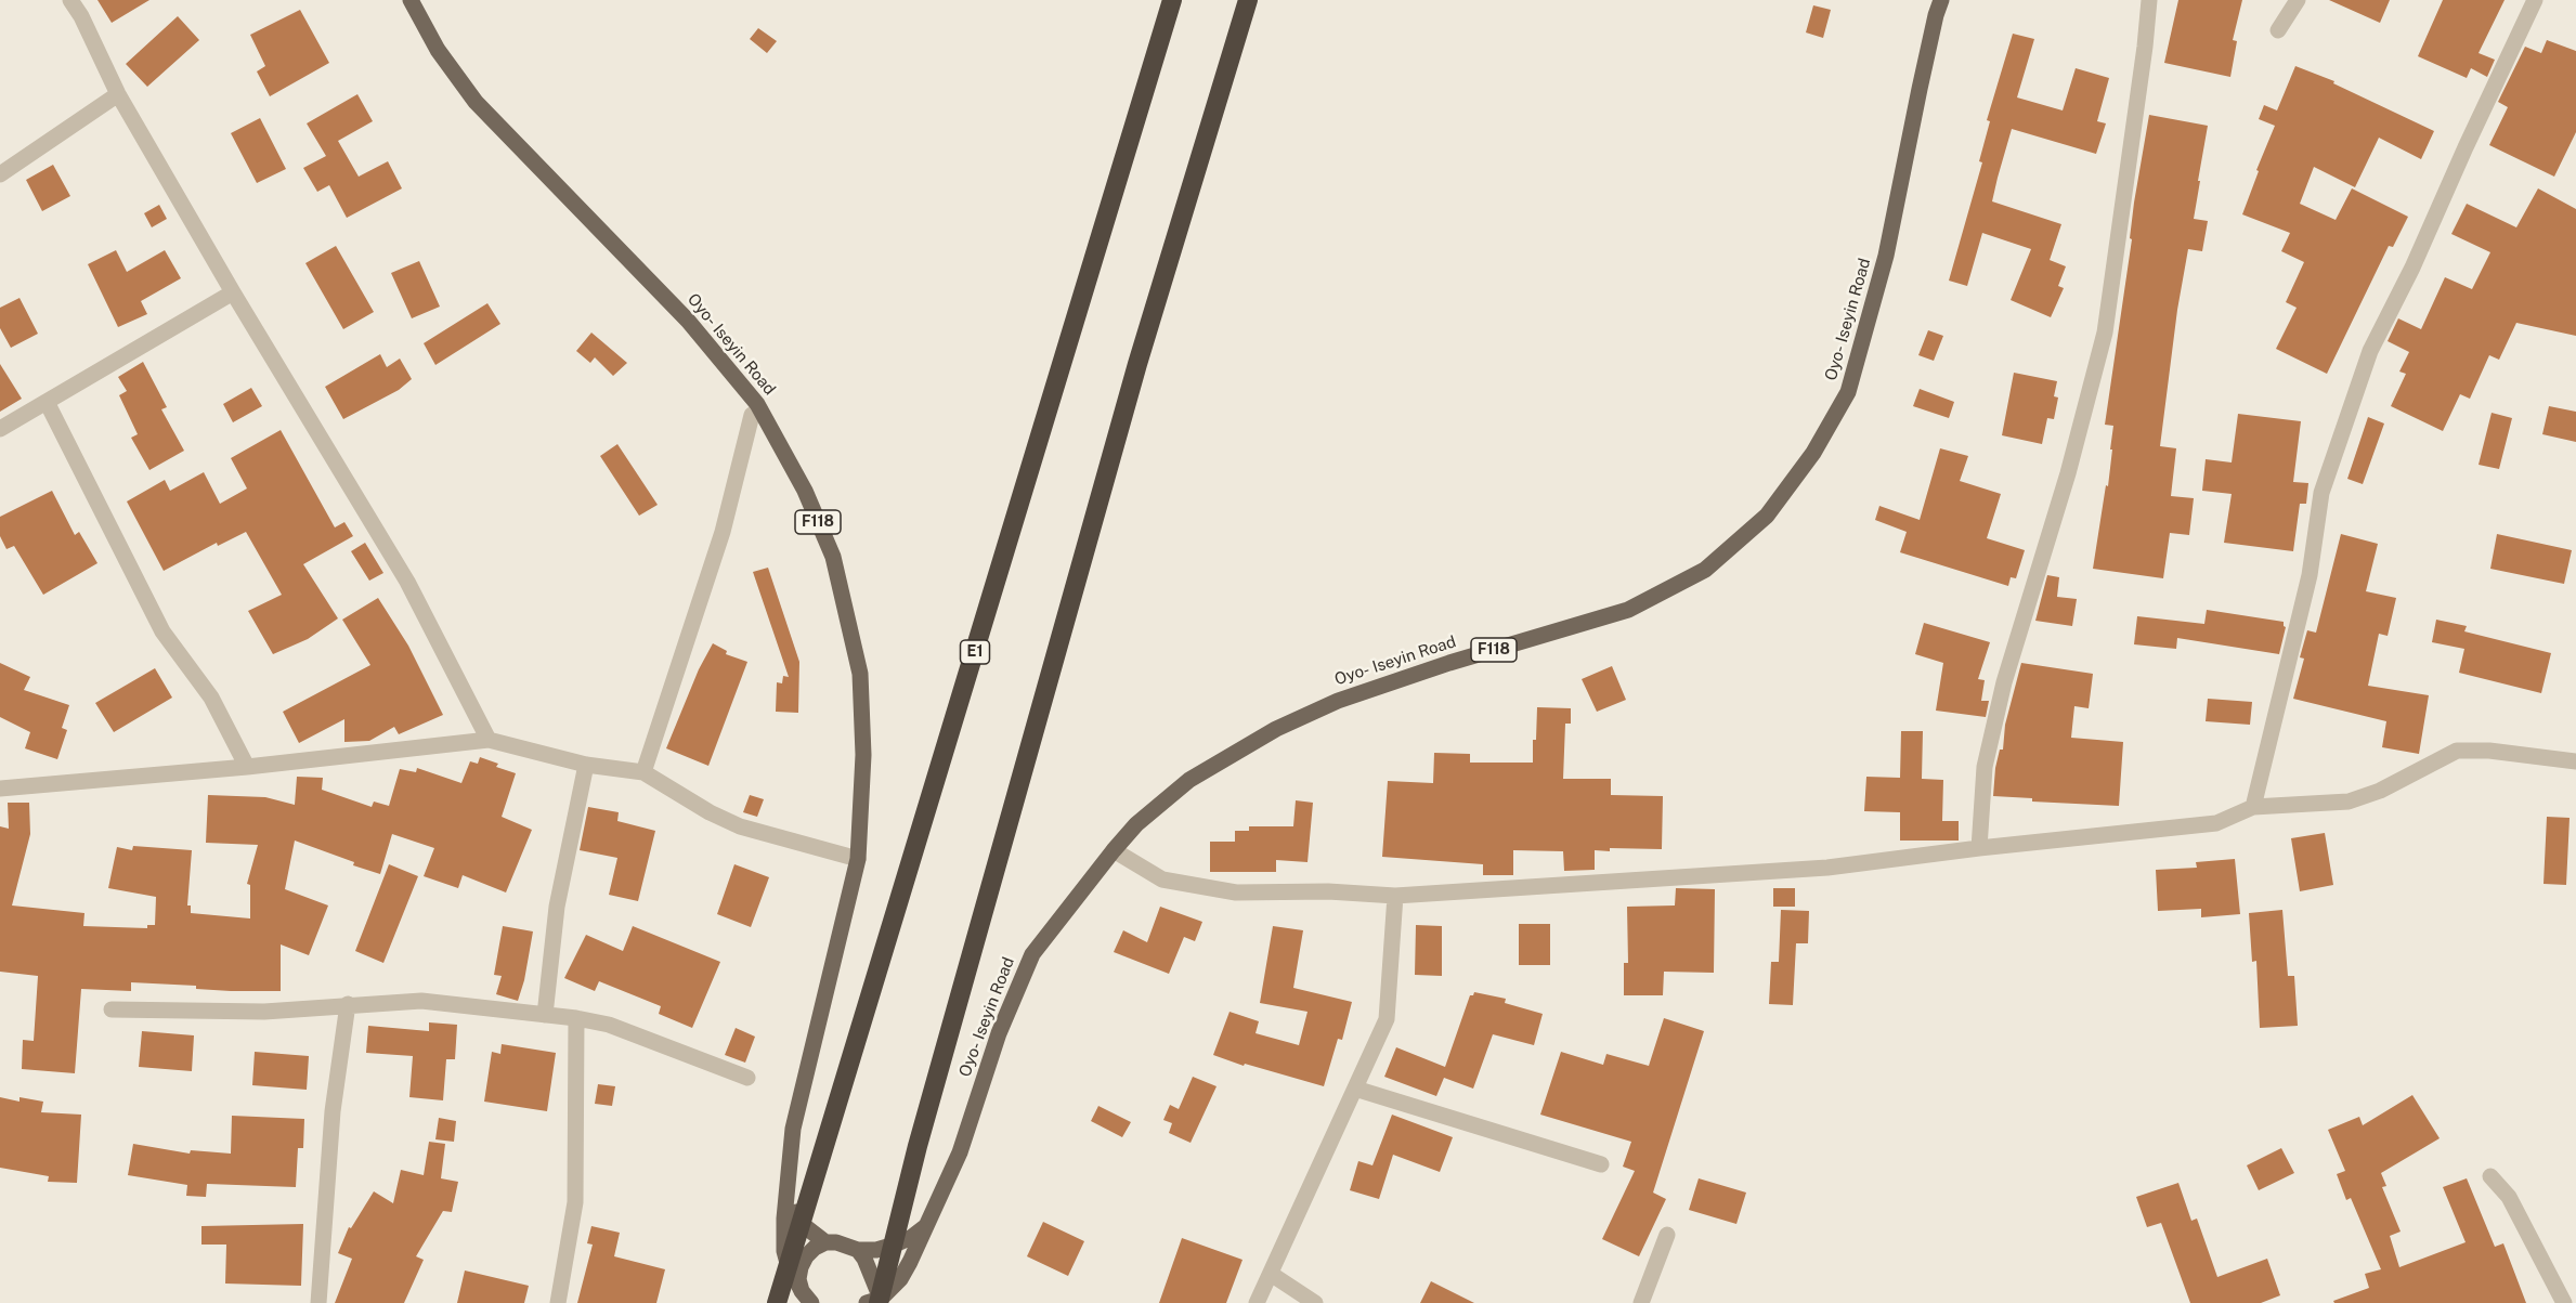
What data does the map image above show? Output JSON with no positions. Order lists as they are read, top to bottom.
{
  "streets": {
    "highway": ["E1"],
    "main road": ["Oyo- Iseyin Road", "F118"]
  },
  "crossings": [
    ["Oyo- Iseyin Road", "E1"]
  ]
}
